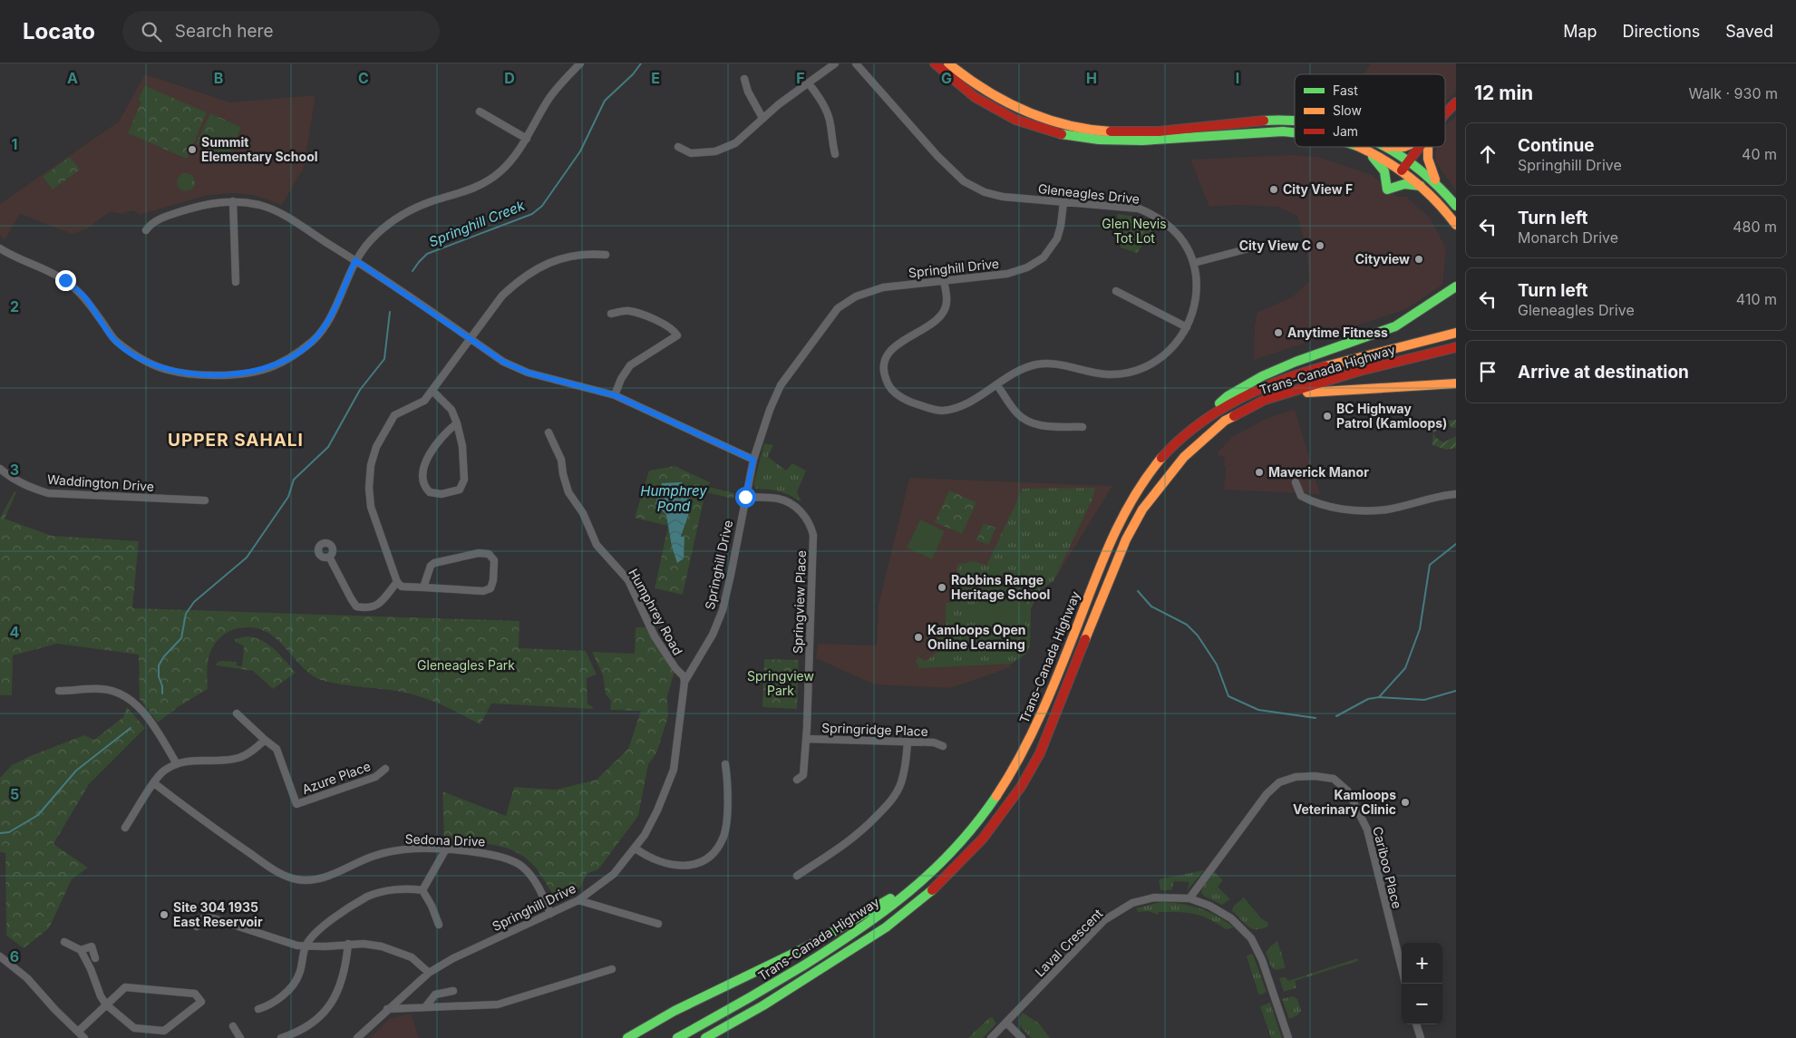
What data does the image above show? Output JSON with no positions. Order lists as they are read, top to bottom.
{
  "streets": {
    "main road": ["Trans-Canada Highway"],
    "street": [
      "Gleneagles Drive",
      "Springhill Drive",
      "Waddington Drive",
      "Springview Place",
      "Humphrey Road",
      "Springridge Place",
      "Azure Place",
      "Sedona Drive",
      "Cariboo Place",
      "Laval Crescent"
    ]
  },
  "crossings": [
    ["Gleneagles Drive", "Springhill Drive"],
    ["Springhill Drive", "Springview Place"],
    ["Springhill Drive", "Humphrey Road"],
    ["Springhill Drive", "Sedona Drive"],
    ["Springview Place", "Springridge Place"],
    ["Cariboo Place", "Laval Crescent"]
  ],
  "districts": ["UPPER SAHALI"],
  "water": ["Springhill Creek", "Humphrey Pond"],
  "parks": ["Glen Nevis Tot Lot", "Gleneagles Park", "Springview Park"],
  "places": [
    "Summit Elementary School",
    "City View F",
    "City View C",
    "Cityview",
    "Anytime Fitness",
    "BC Highway Patrol (Kamloops)",
    "Maverick Manor",
    "Robbins Range Heritage School",
    "Kamloops Open Online Learning",
    "Kamloops Veterinary Clinic",
    "Site 304 1935 East Reservoir"
  ],
  "legend": ["Fast", "Slow", "Jam"],
  "page": {
    "header": "Locato",
    "search": "Search here",
    "nav": ["Map", "Directions", "Saved"],
    "heading": ["12 min", "Walk · 930 m"],
    "list": [
      ["Continue", "Springhill Drive", "40 m"],
      ["Turn left", "Monarch Drive", "480 m"],
      ["Turn left", "Gleneagles Drive", "410 m"],
      "Arrive at destination"
    ],
    "map_buttons": ["+", "−"]
  },
  "grid": {
    "columns": [
      "A",
      "B",
      "C",
      "D",
      "E",
      "F",
      "G",
      "H",
      "I"
    ],
    "rows": [
      "1",
      "2",
      "3",
      "4",
      "5",
      "6"
    ]
  }
}
